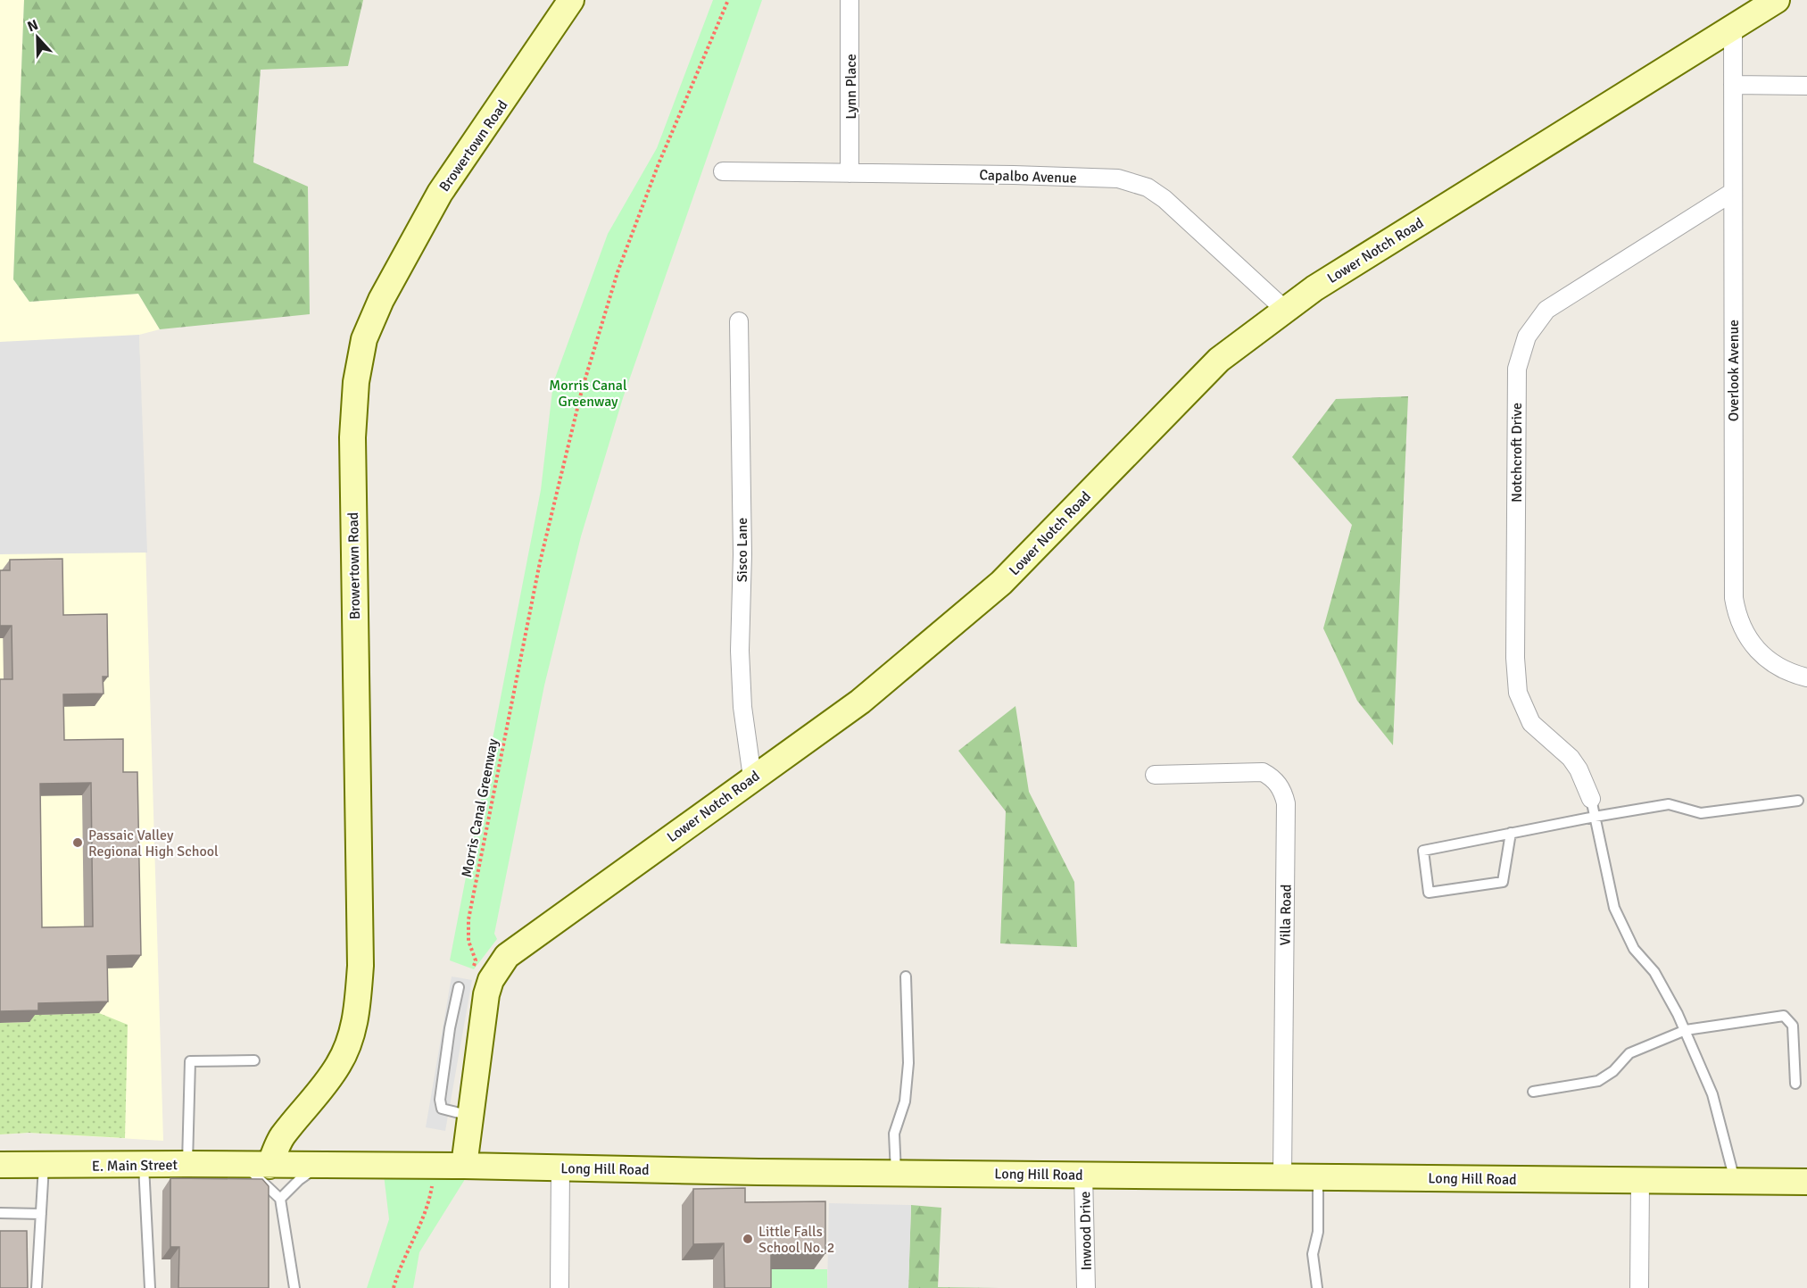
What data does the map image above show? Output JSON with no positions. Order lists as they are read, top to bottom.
{
  "streets": {
    "street": [
      "Lynn Place",
      "Browertown Road",
      "Capalbo Avenue",
      "Lower Notch Road",
      "Overlook Avenue",
      "Notchcroft Drive",
      "Sisco Lane",
      "Villa Road",
      "E. Main Street",
      "Long Hill Road",
      "Inwood Drive"
    ],
    "path": ["Morris Canal Greenway"]
  },
  "crossings": [
    ["Lynn Place", "Capalbo Avenue"],
    ["Browertown Road", "E. Main Street"],
    ["Browertown Road", "Long Hill Road"],
    ["Capalbo Avenue", "Lower Notch Road"],
    ["Lower Notch Road", "Overlook Avenue"],
    ["Lower Notch Road", "Sisco Lane"],
    ["Lower Notch Road", "Long Hill Road"],
    ["Overlook Avenue", "Notchcroft Drive"],
    ["Villa Road", "Long Hill Road"],
    ["E. Main Street", "Long Hill Road"],
    ["Long Hill Road", "Inwood Drive"]
  ],
  "parks": ["Morris Canal Greenway"],
  "places": ["Passaic Valley Regional High School", "Little Falls School No. 2"],
  "north": "top"
}
